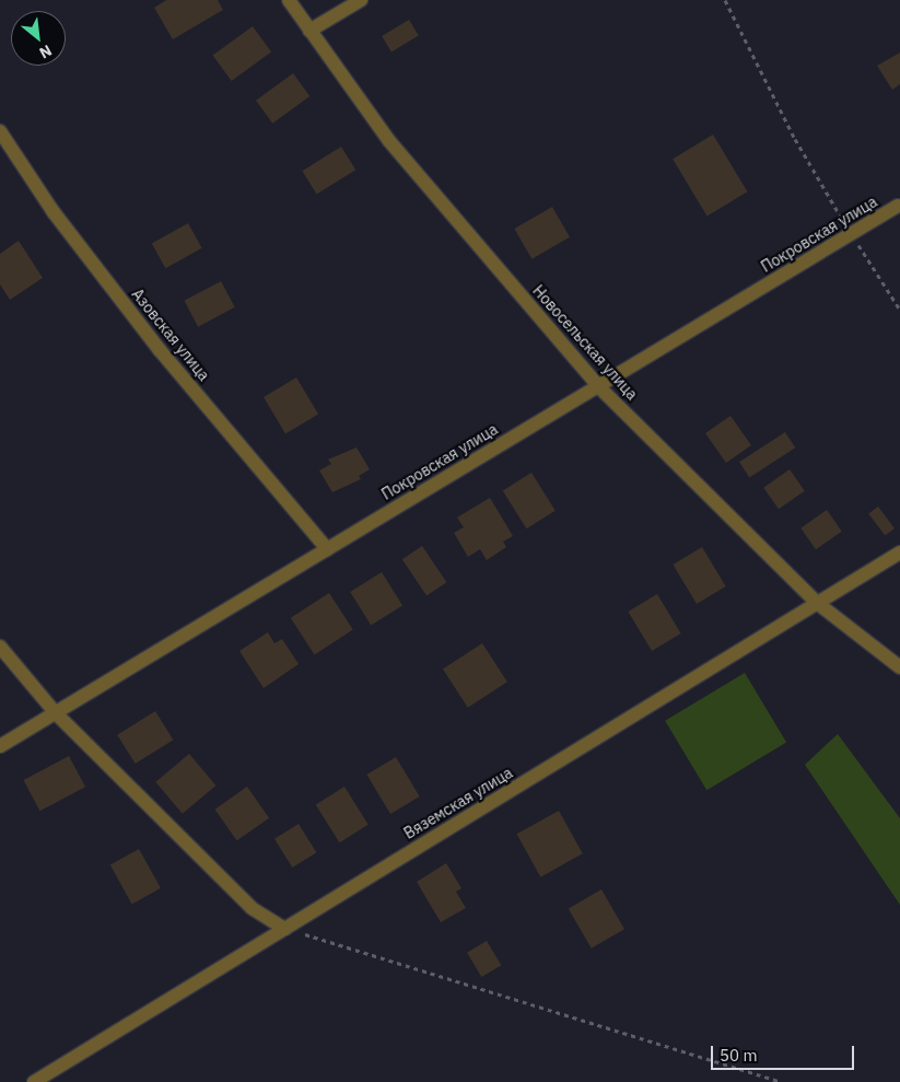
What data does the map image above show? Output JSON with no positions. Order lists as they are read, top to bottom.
{
  "streets": {
    "street": [
      "Покровская улица",
      "Азовская улица",
      "Новосельская улица",
      "Вяземская улица"
    ]
  },
  "crossings": [
    ["Покровская улица", "Азовская улица"],
    ["Покровская улица", "Новосельская улица"],
    ["Новосельская улица", "Вяземская улица"]
  ],
  "scale_bar": "50 m",
  "north": "bottom right"
}
